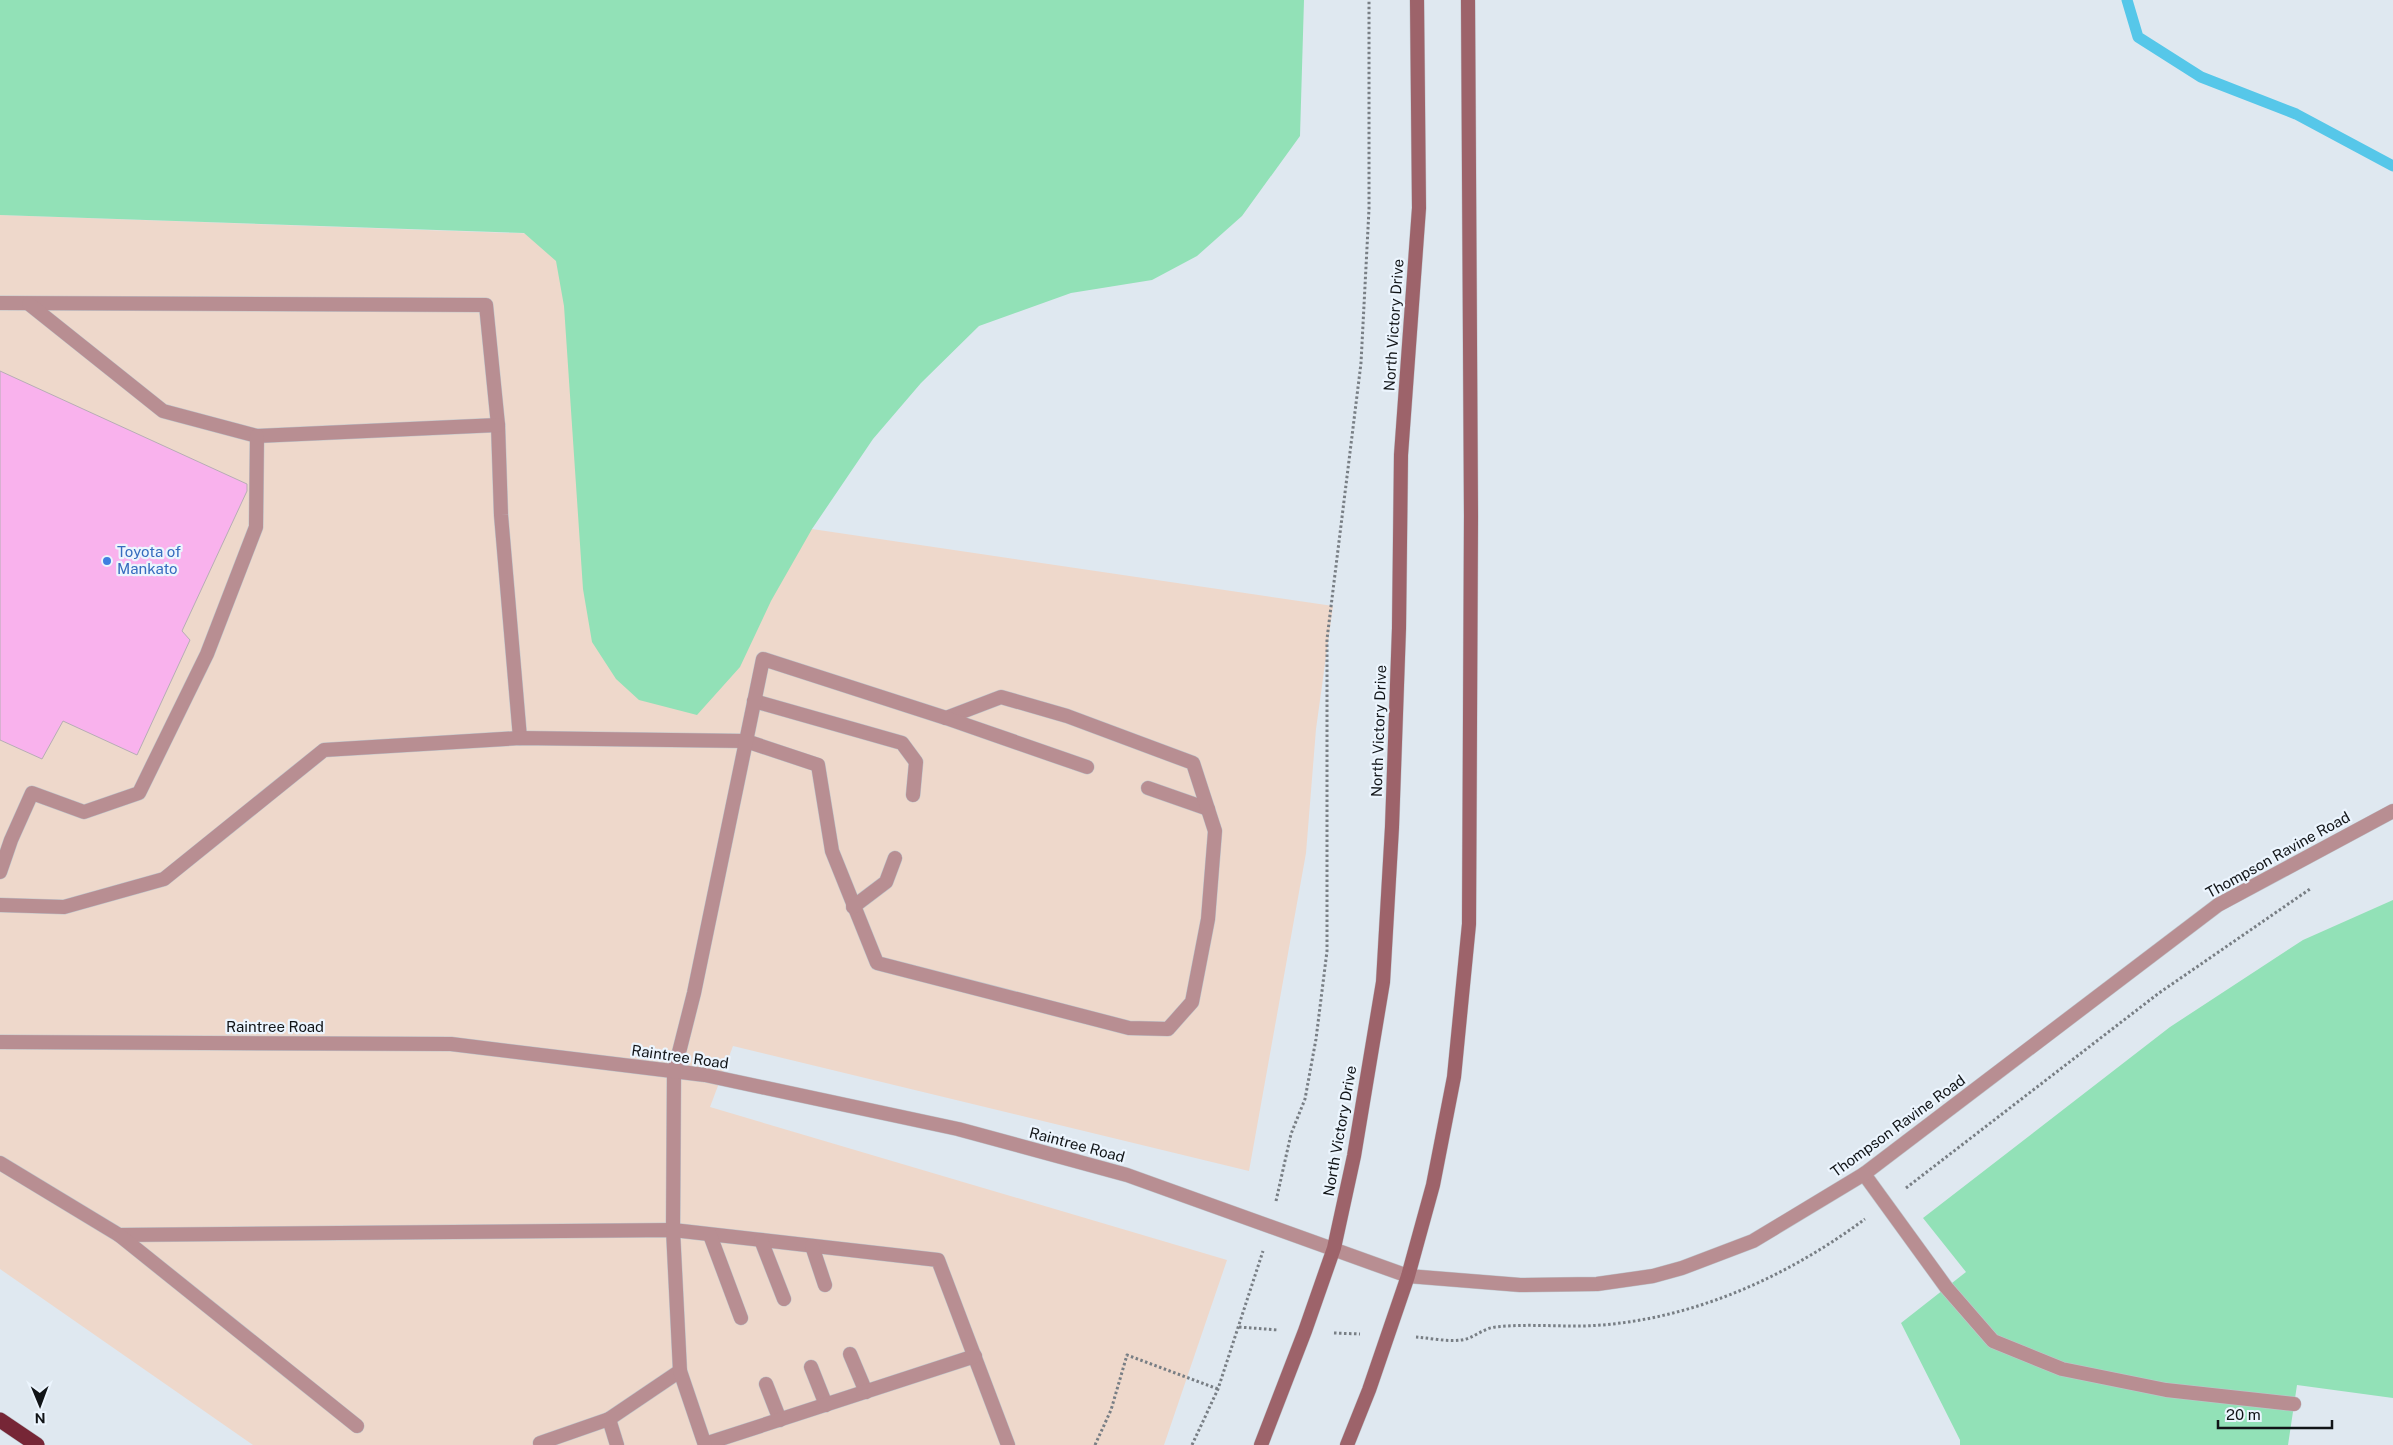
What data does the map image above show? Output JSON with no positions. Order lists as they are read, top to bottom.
{
  "streets": {
    "main road": ["North Victory Drive"],
    "street": ["Thompson Ravine Road", "Raintree Road"]
  },
  "crossings": [
    ["North Victory Drive", "Thompson Ravine Road"],
    ["North Victory Drive", "Raintree Road"],
    ["Thompson Ravine Road", "Raintree Road"]
  ],
  "places": ["Toyota of Mankato"],
  "scale_bar": "20 m",
  "north": "bottom"
}
